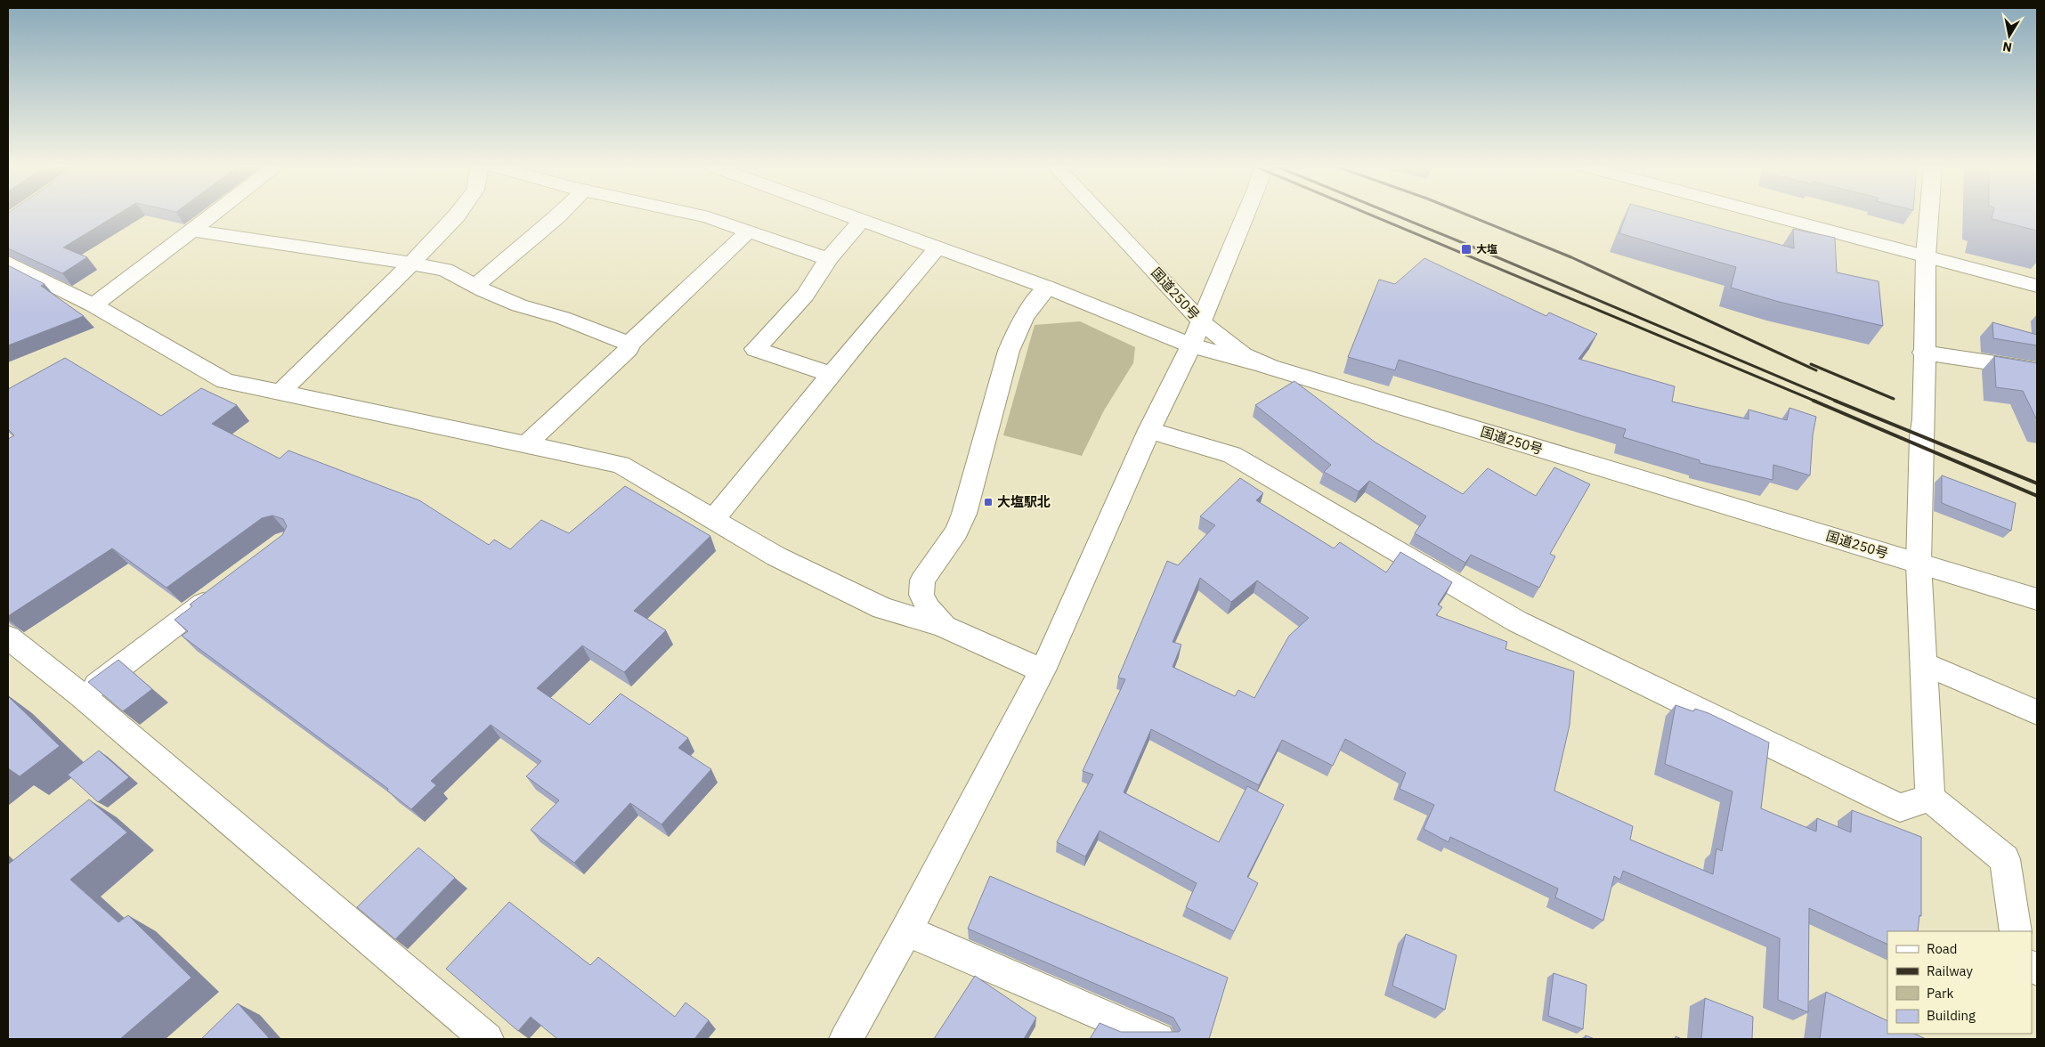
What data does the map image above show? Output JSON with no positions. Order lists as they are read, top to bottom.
{
  "streets": {
    "main road": ["国道250号"]
  },
  "places": {
    "transit": ["大塩", "大塩駅北"]
  },
  "legend": [
    "Road",
    "Railway",
    "Park",
    "Building"
  ],
  "north": "bottom"
}
